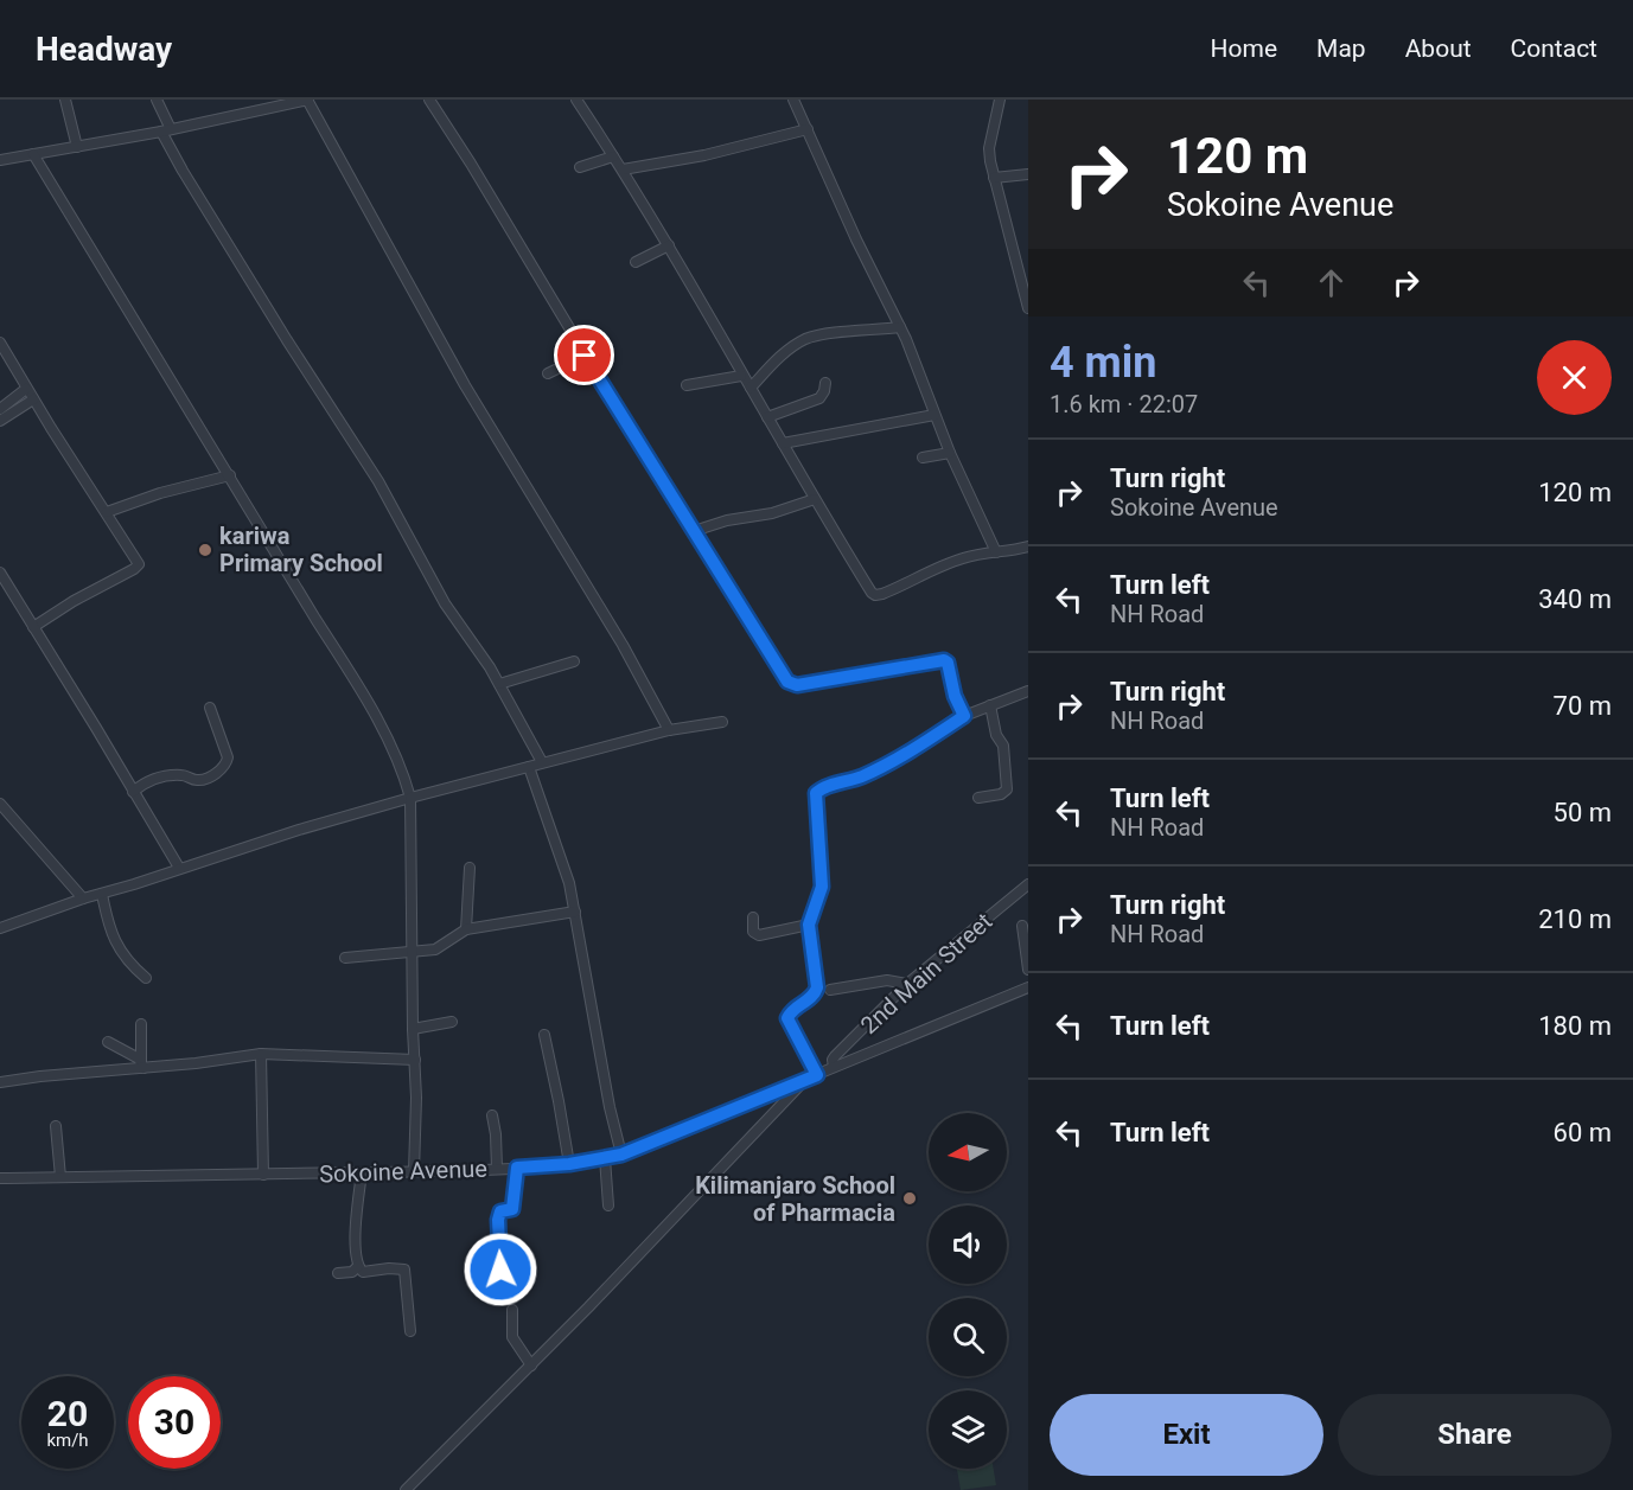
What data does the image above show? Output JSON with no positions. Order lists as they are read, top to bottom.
{
  "streets": {
    "street": ["2nd Main Street", "Sokoine Avenue"]
  },
  "crossings": [
    ["2nd Main Street", "Sokoine Avenue"]
  ],
  "places": ["kariwa Primary School", "Kilimanjaro School of Pharmacia"],
  "north": "left",
  "page": {
    "header": "Headway",
    "nav": [
      "Home",
      "Map",
      "About",
      "Contact"
    ],
    "turn": ["120 m", "Sokoine Avenue"],
    "heading": ["4 min", "1.6 km · 22:07"],
    "list": [
      {
        "name": "Turn right",
        "note": "Sokoine Avenue",
        "value": "120 m"
      },
      {
        "name": "Turn left",
        "note": "NH Road",
        "value": "340 m"
      },
      {
        "name": "Turn right",
        "note": "NH Road",
        "value": "70 m"
      },
      {
        "name": "Turn left",
        "note": "NH Road",
        "value": "50 m"
      },
      {
        "name": "Turn right",
        "note": "NH Road",
        "value": "210 m"
      },
      {
        "name": "Turn left",
        "value": "180 m"
      },
      {
        "name": "Turn left",
        "value": "60 m"
      }
    ],
    "speed": "20 km/h",
    "limit": "30",
    "buttons": ["Exit", "Share"]
  }
}
